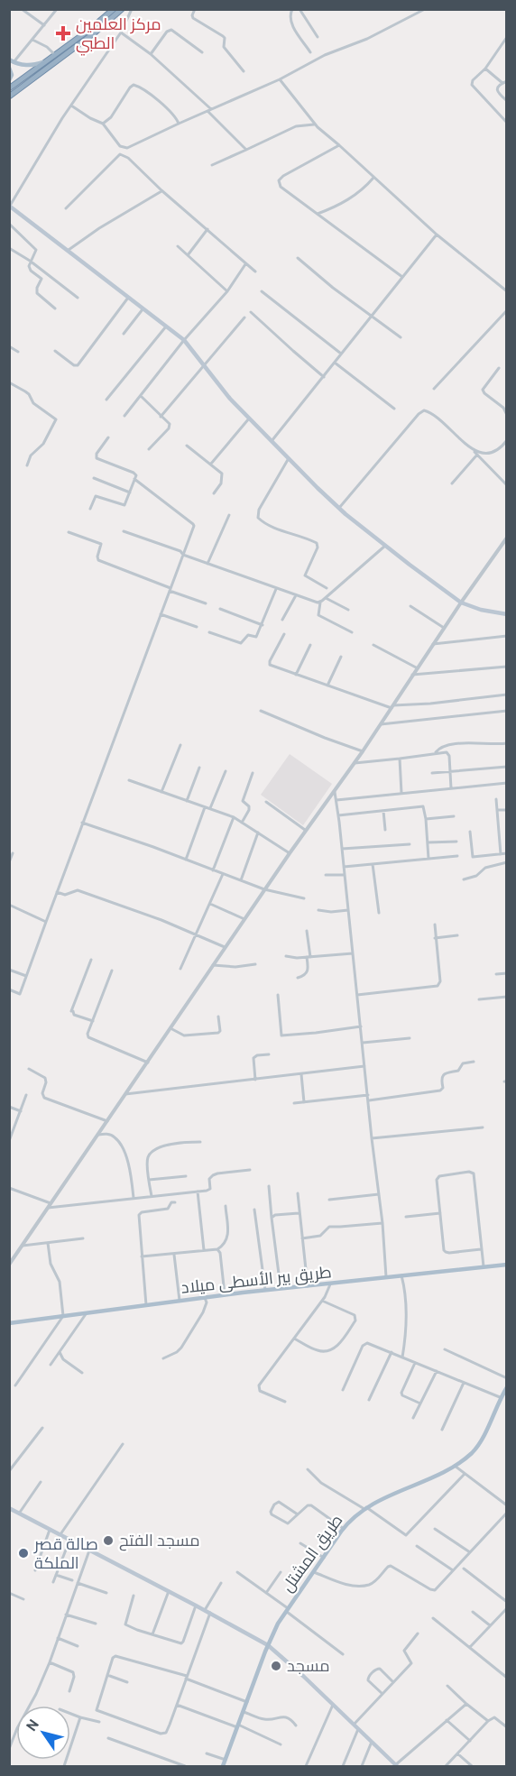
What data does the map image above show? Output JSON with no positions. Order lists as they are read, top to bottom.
{
  "streets": {
    "main road": ["طريق بير الأسطى ميلاد", "طريق المشتل"]
  },
  "places": {
    "health": ["مركز العلمين الطبي"],
    "other": ["مسجد الفتح", "صالة قصر الملكة", "مسجد"]
  },
  "north": "top left"
}
